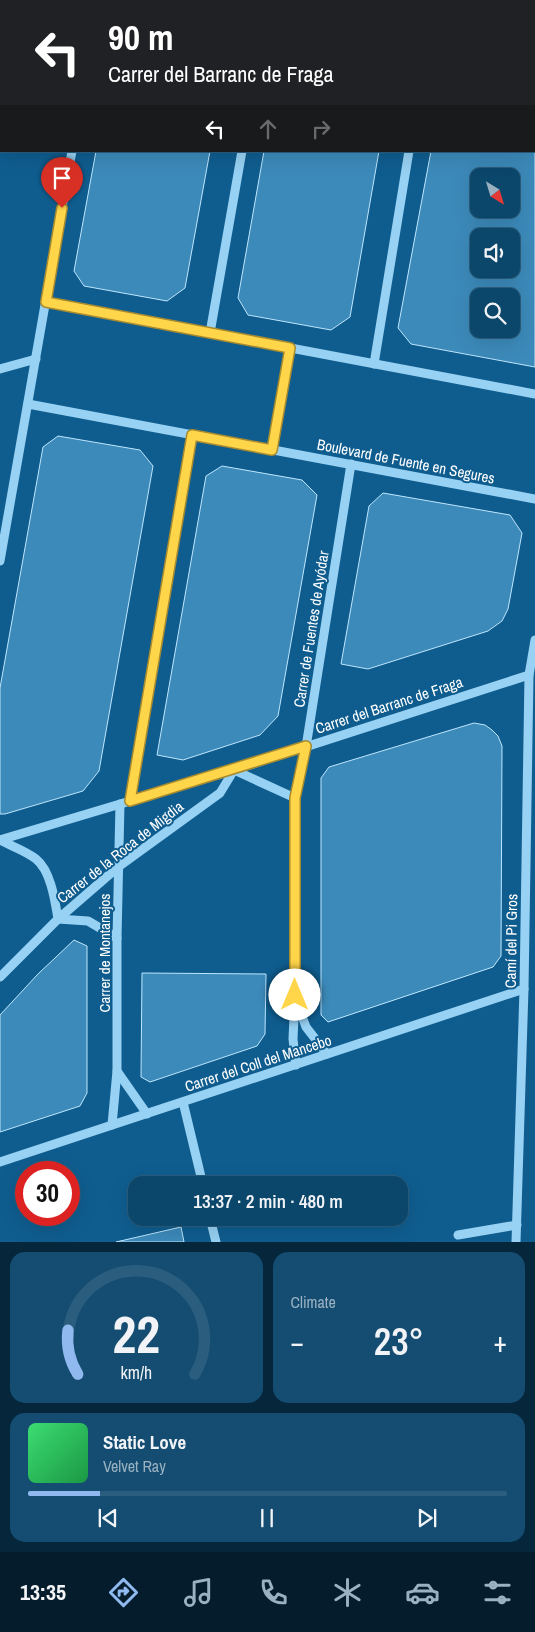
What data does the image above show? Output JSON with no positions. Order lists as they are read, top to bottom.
{
  "streets": {
    "street": [
      "Boulevard de Fuente en Segures",
      "Carrer de Fuentes de Ayódar",
      "Carrer del Barranc de Fraga",
      "Carrer de la Roca de Migdia",
      "Camí del Pi Gros",
      "Carrer de Montanejos",
      "Carrer del Coll del Mancebo"
    ]
  },
  "crossings": [
    ["Boulevard de Fuente en Segures", "Carrer de Fuentes de Ayódar"],
    ["Carrer de Fuentes de Ayódar", "Carrer del Barranc de Fraga"],
    ["Carrer de Fuentes de Ayódar", "Carrer del Coll del Mancebo"],
    ["Carrer del Barranc de Fraga", "Carrer de la Roca de Migdia"],
    ["Carrer del Barranc de Fraga", "Camí del Pi Gros"],
    ["Carrer del Barranc de Fraga", "Carrer de Montanejos"],
    ["Carrer de la Roca de Migdia", "Carrer de Montanejos"],
    ["Camí del Pi Gros", "Carrer del Coll del Mancebo"],
    ["Carrer de Montanejos", "Carrer del Coll del Mancebo"]
  ],
  "north": "bottom right",
  "page": {
    "turn": ["90 m", "Carrer del Barranc de Fraga"],
    "limit": "30",
    "trip": "13:37 · 2 min · 480 m",
    "tile": "Climate",
    "heat": ["−", "23°", "+"],
    "song": ["Static Love", "Velvet Ray"],
    "tabs": "13:35",
    "gauge": ["22", "km/h"]
  }
}
